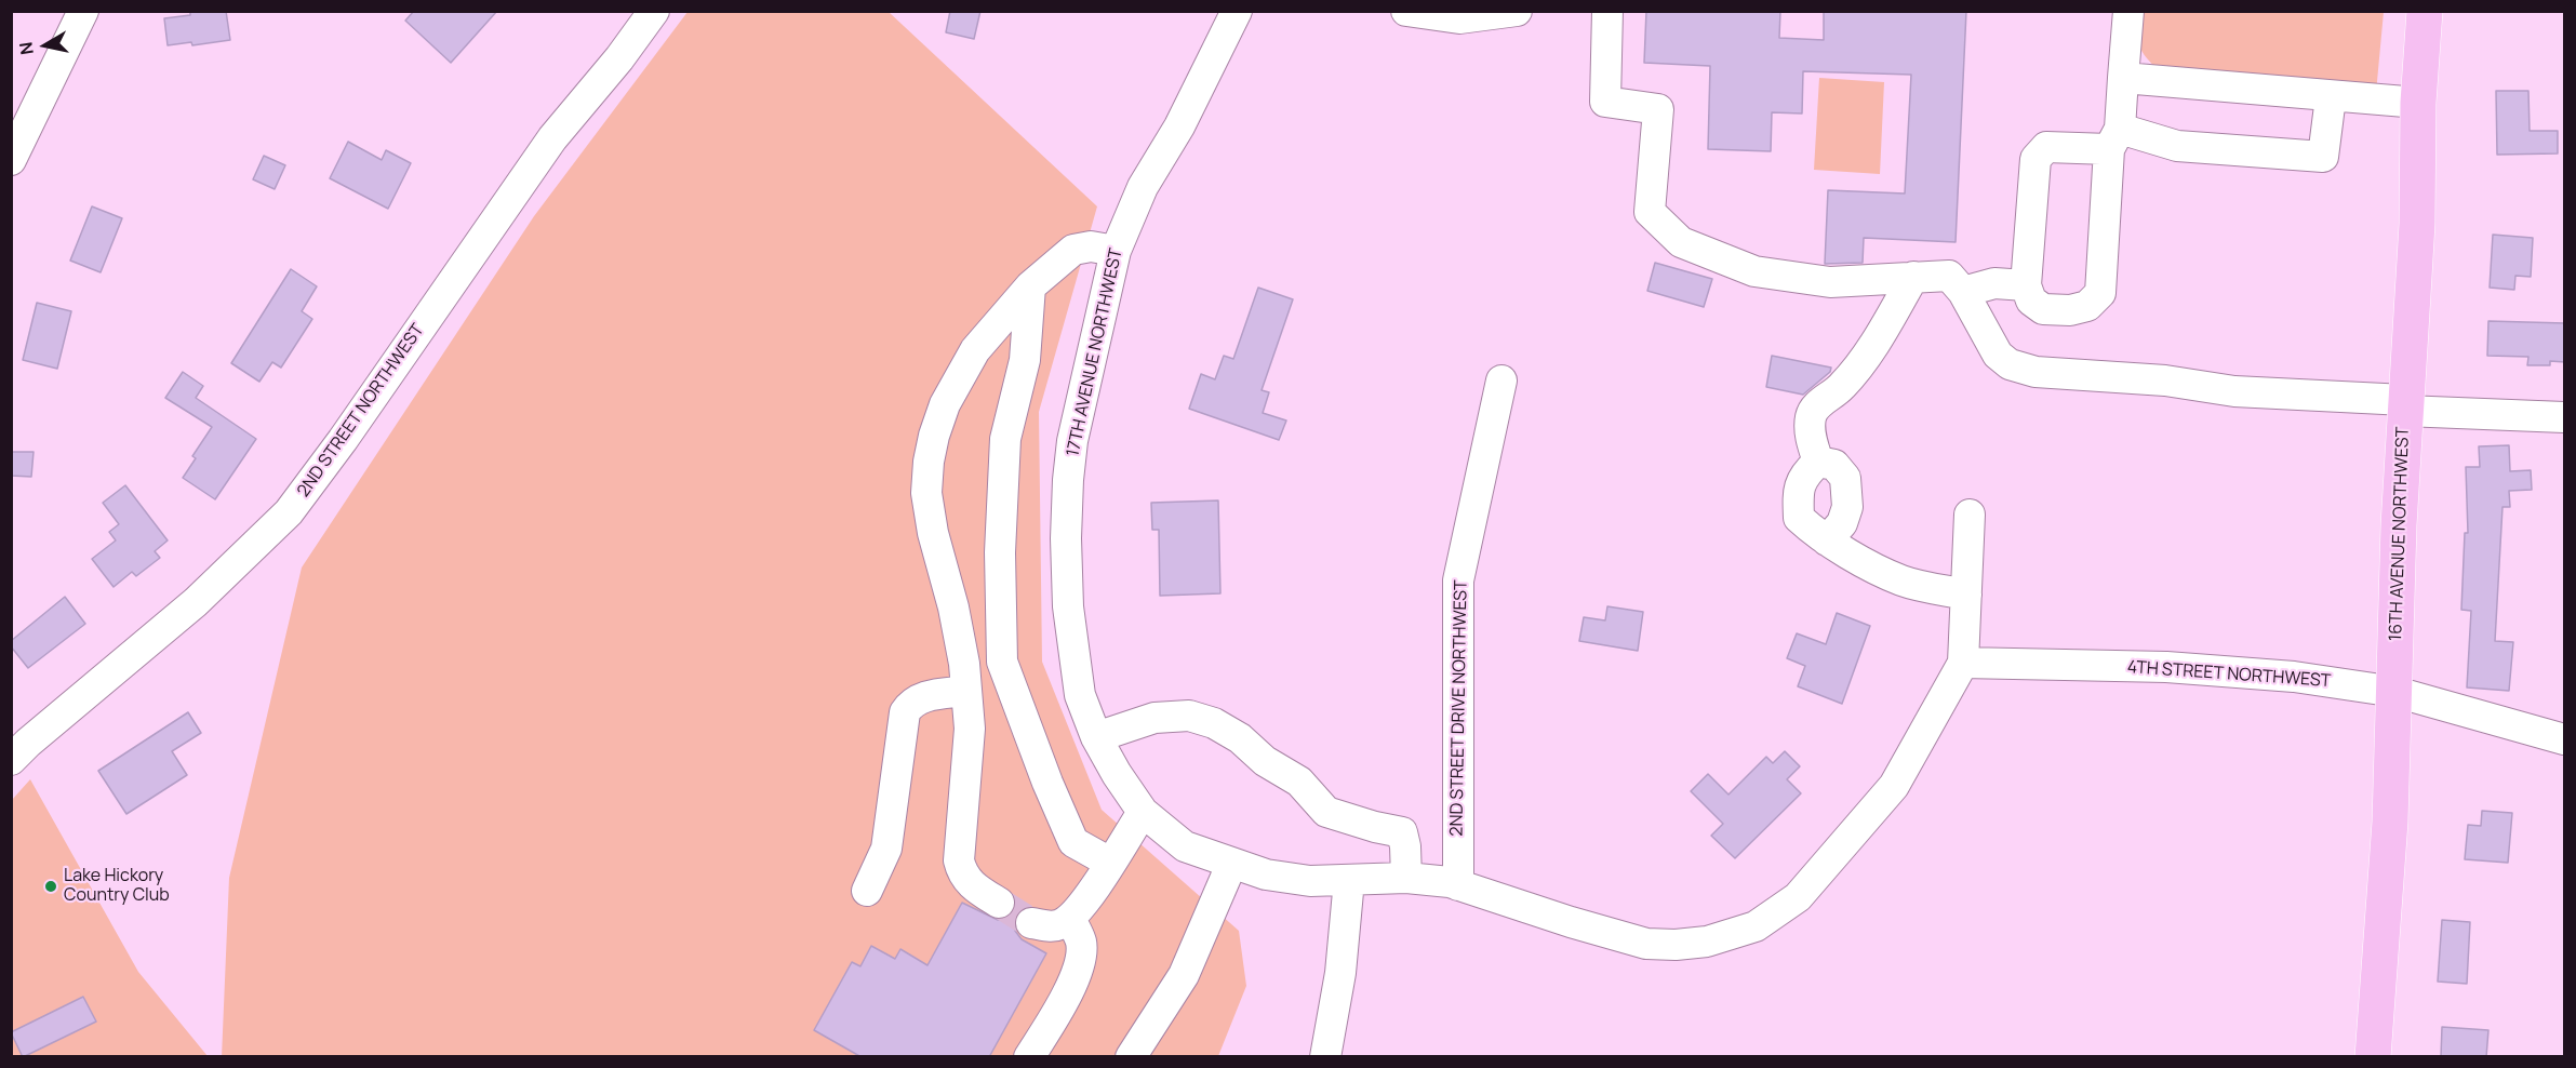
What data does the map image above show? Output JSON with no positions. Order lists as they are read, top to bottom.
{
  "streets": {
    "main road": ["16TH AVENUE NORTHWEST"],
    "street": [
      "17TH AVENUE NORTHWEST",
      "2ND STREET NORTHWEST",
      "4TH STREET NORTHWEST",
      "2ND STREET DRIVE NORTHWEST"
    ]
  },
  "crossings": [
    ["17TH AVENUE NORTHWEST", "4TH STREET NORTHWEST"],
    ["17TH AVENUE NORTHWEST", "2ND STREET DRIVE NORTHWEST"],
    ["16TH AVENUE NORTHWEST", "4TH STREET NORTHWEST"]
  ],
  "places": ["Lake Hickory Country Club"],
  "north": "left"
}
